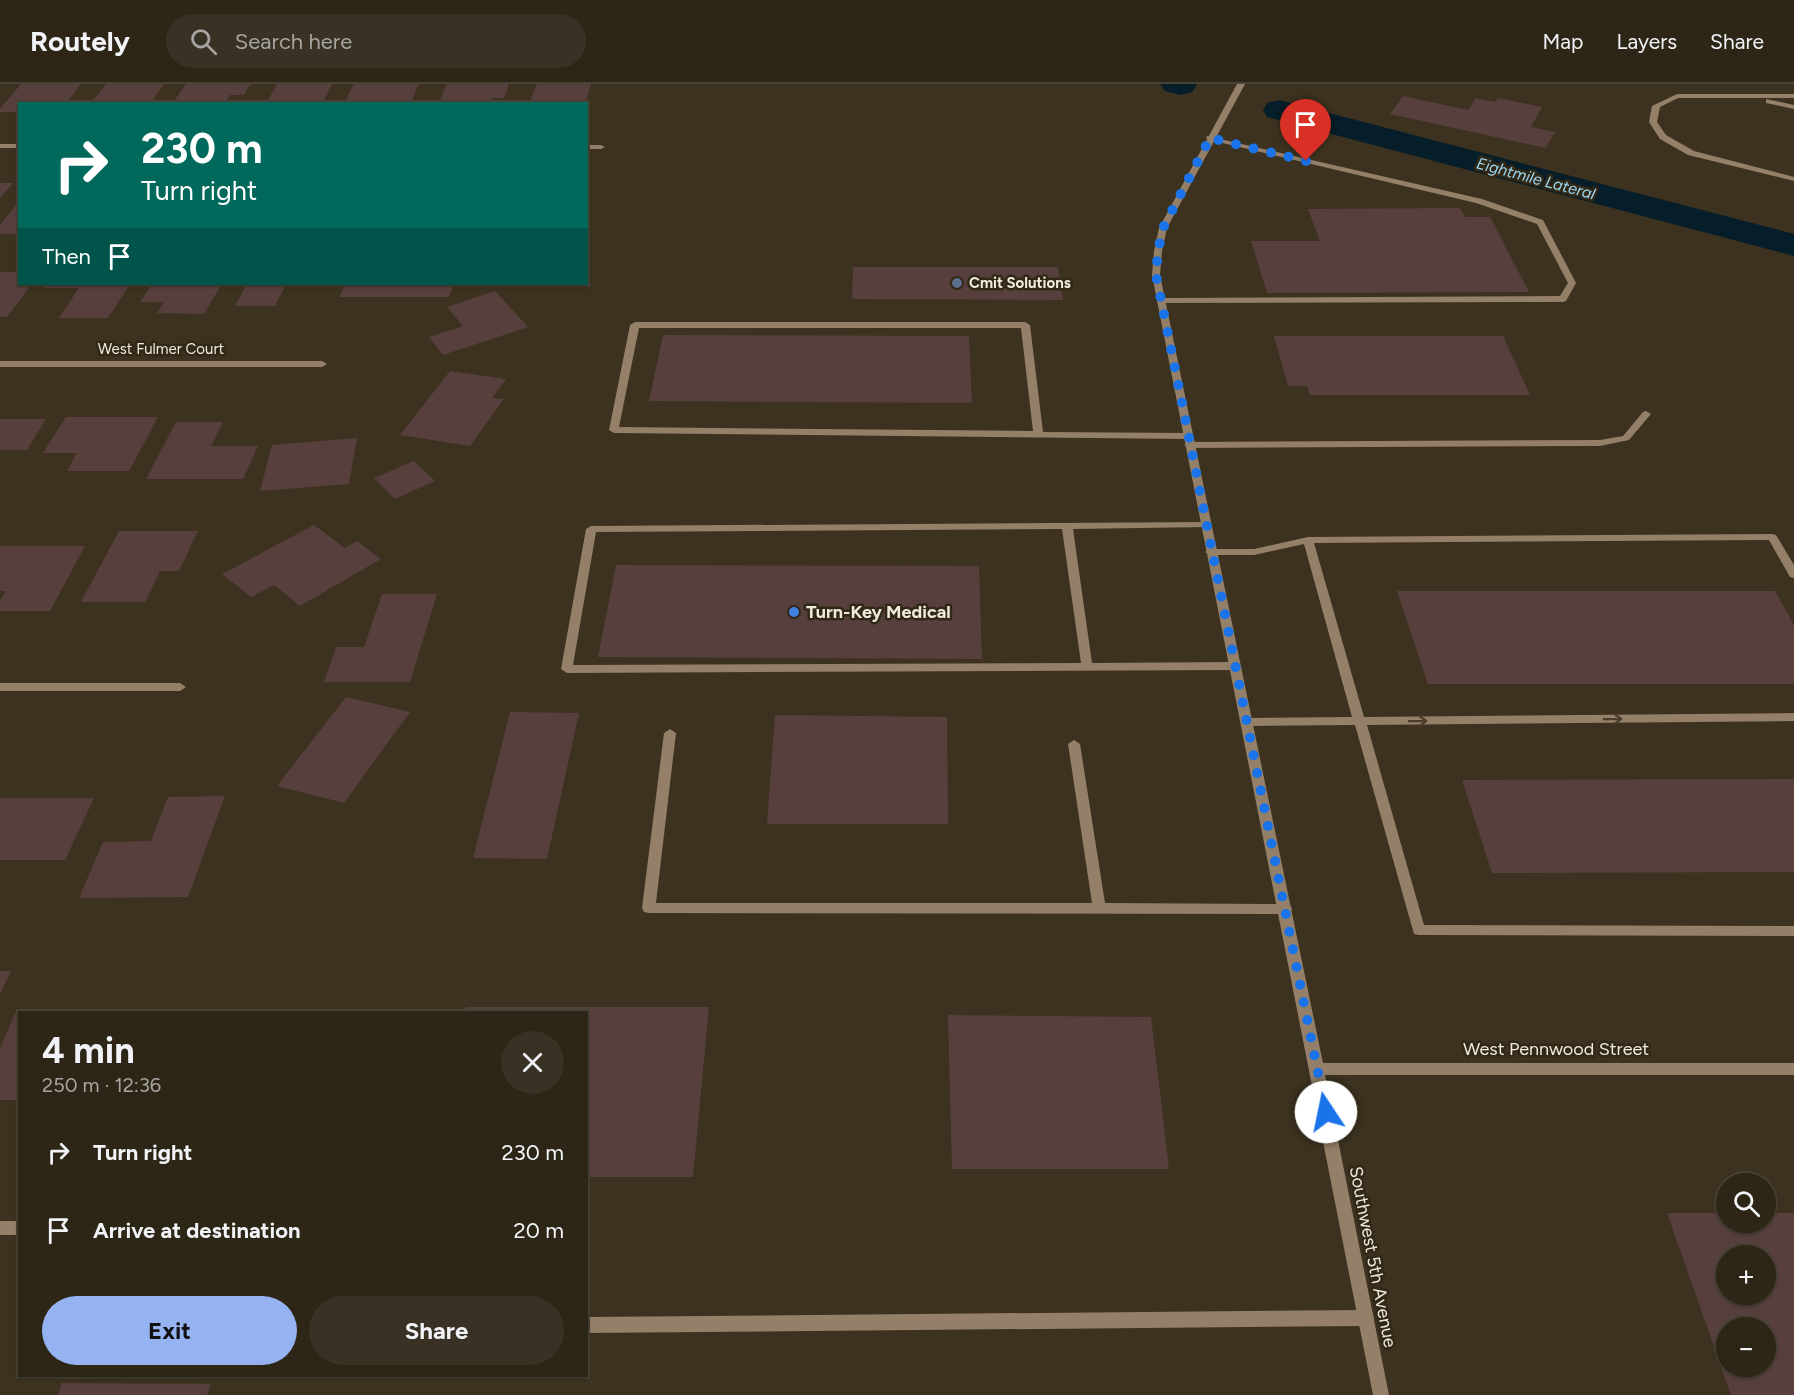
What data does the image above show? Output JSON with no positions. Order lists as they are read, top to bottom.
{
  "streets": {
    "street": ["West Fulmer Court", "West Pennwood Street", "Southwest 5th Avenue"]
  },
  "crossings": [
    ["West Pennwood Street", "Southwest 5th Avenue"]
  ],
  "water": ["Eightmile Lateral"],
  "places": ["Cmit Solutions", "Turn-Key Medical"],
  "page": {
    "header": "Routely",
    "search": "Search here",
    "nav": ["Map", "Layers", "Share"],
    "turn": ["230 m", "Turn right"],
    "then": "Then",
    "heading": ["4 min", "250 m · 12:36"],
    "list": [
      {
        "name": "Turn right",
        "value": "230 m"
      },
      {
        "name": "Arrive at destination",
        "value": "20 m"
      }
    ],
    "map_buttons": ["+", "−"],
    "buttons": ["Exit", "Share"]
  }
}
